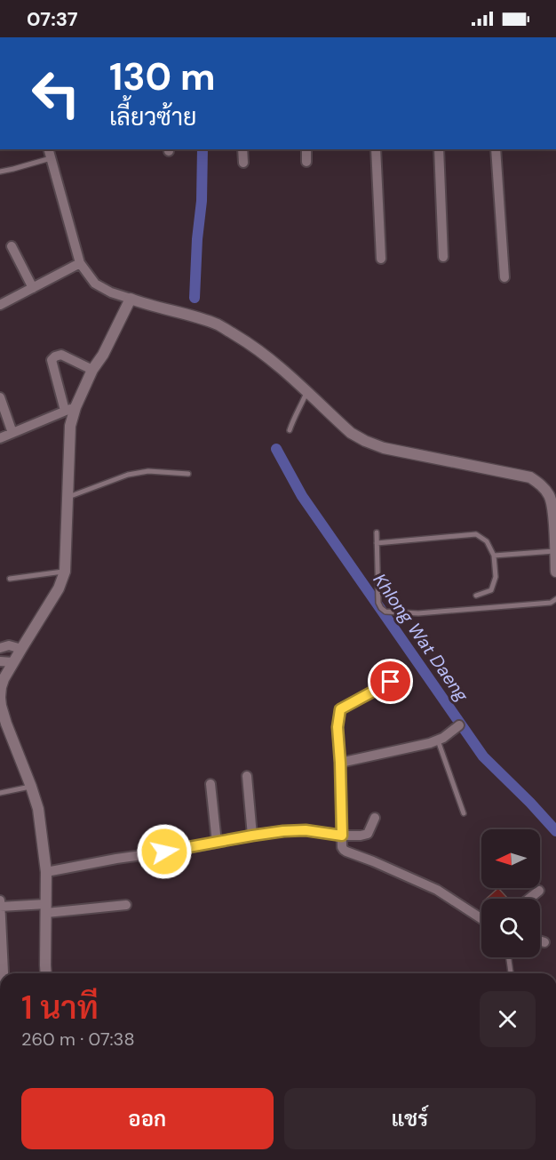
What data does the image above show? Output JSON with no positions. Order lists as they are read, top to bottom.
{
  "water": ["Khlong Wat Daeng"],
  "north": "left",
  "page": {
    "status": "07:37",
    "turn": ["130 m", "เลี้ยวซ้าย"],
    "heading": ["1 นาที", "260 m · 07:38"],
    "buttons": ["ออก", "แชร์"]
  }
}
